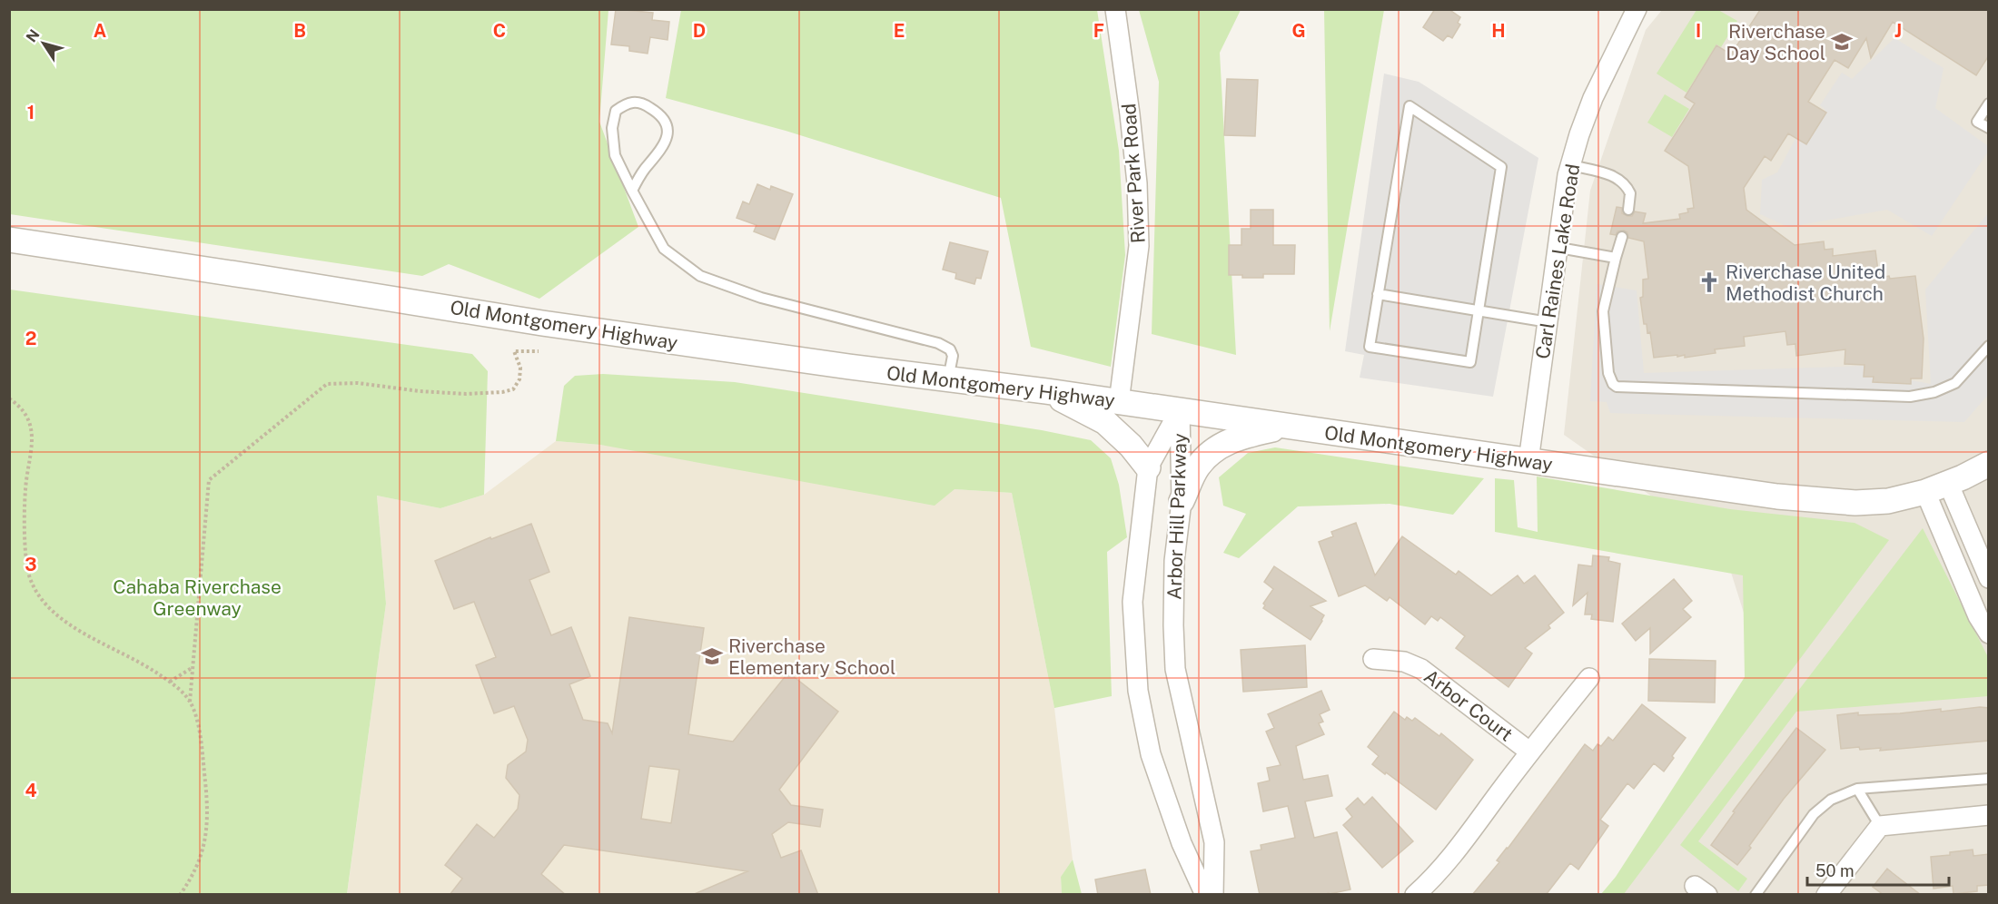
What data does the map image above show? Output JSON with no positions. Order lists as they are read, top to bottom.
{
  "streets": {
    "street": [
      "River Park Road",
      "Carl Raines Lake Road",
      "Old Montgomery Highway",
      "Arbor Hill Parkway",
      "Arbor Court"
    ]
  },
  "crossings": [
    ["River Park Road", "Old Montgomery Highway"],
    ["Carl Raines Lake Road", "Old Montgomery Highway"],
    ["Old Montgomery Highway", "Arbor Hill Parkway"]
  ],
  "parks": ["Cahaba Riverchase Greenway"],
  "places": {
    "school or university": ["Riverchase Day School", "Riverchase Elementary School"],
    "church": ["Riverchase United Methodist Church"]
  },
  "scale_bar": "50 m",
  "north": "top left",
  "grid": {
    "columns": [
      "A",
      "B",
      "C",
      "D",
      "E",
      "F",
      "G",
      "H",
      "I",
      "J"
    ],
    "rows": [
      "1",
      "2",
      "3",
      "4"
    ]
  }
}
